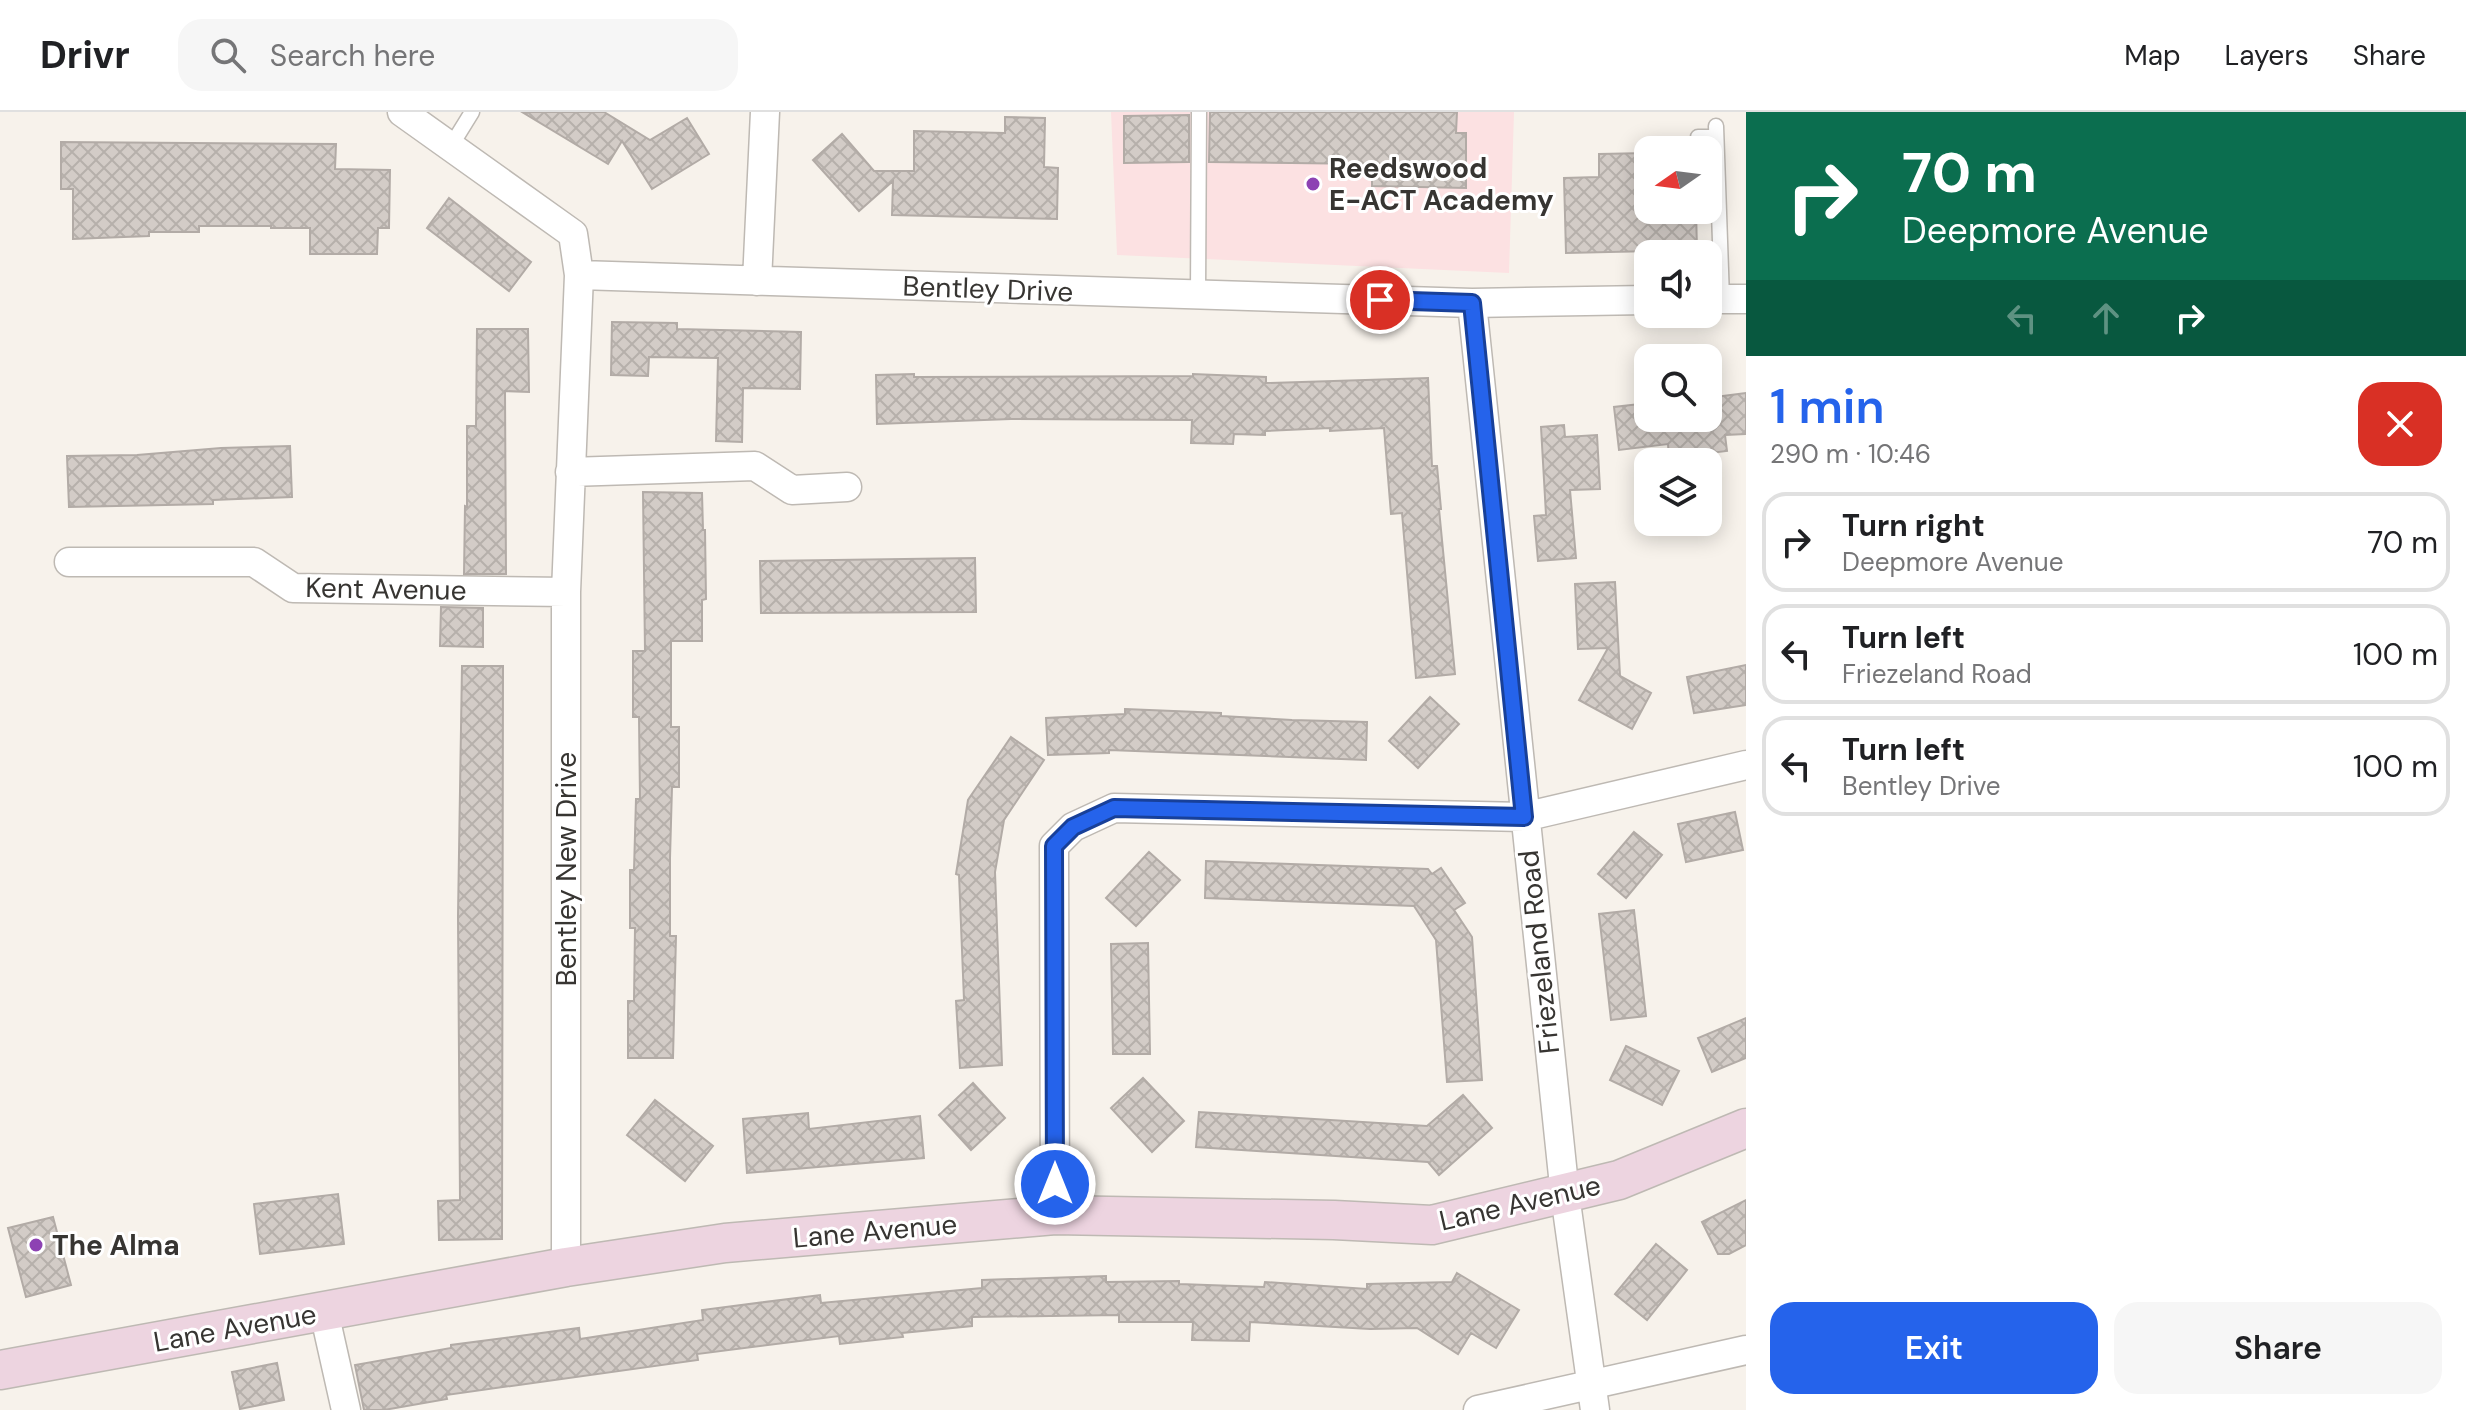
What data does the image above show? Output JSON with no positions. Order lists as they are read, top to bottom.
{
  "streets": {
    "street": [
      "Bentley Drive",
      "Kent Avenue",
      "Bentley New Drive",
      "Friezeland Road",
      "Lane Avenue"
    ]
  },
  "crossings": [
    ["Bentley Drive", "Bentley New Drive"],
    ["Bentley Drive", "Friezeland Road"],
    ["Kent Avenue", "Bentley New Drive"],
    ["Bentley New Drive", "Lane Avenue"],
    ["Friezeland Road", "Lane Avenue"]
  ],
  "places": ["Reedswood E-ACT Academy", "The Alma"],
  "north": "left",
  "page": {
    "header": "Drivr",
    "search": "Search here",
    "nav": ["Map", "Layers", "Share"],
    "turn": ["70 m", "Deepmore Avenue"],
    "heading": ["1 min", "290 m · 10:46"],
    "list": [
      {
        "name": "Turn right",
        "note": "Deepmore Avenue",
        "value": "70 m"
      },
      {
        "name": "Turn left",
        "note": "Friezeland Road",
        "value": "100 m"
      },
      {
        "name": "Turn left",
        "note": "Bentley Drive",
        "value": "100 m"
      }
    ],
    "buttons": ["Exit", "Share"]
  }
}
